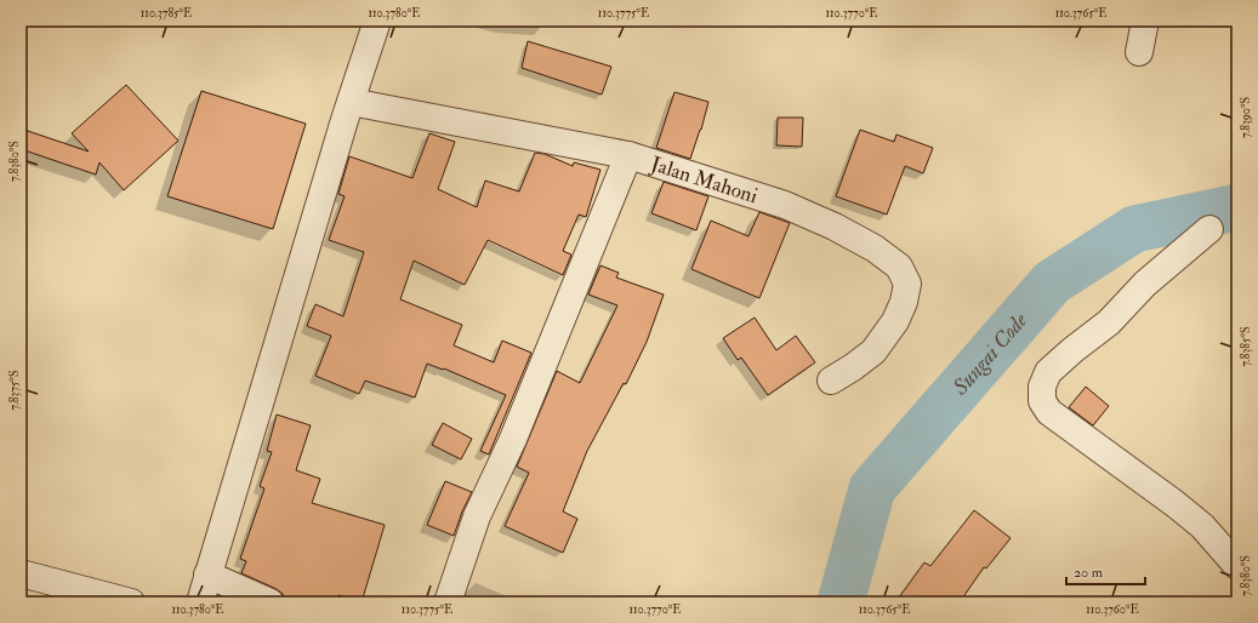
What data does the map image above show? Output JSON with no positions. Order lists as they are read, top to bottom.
{
  "streets": {
    "street": ["Jalan Mahoni"]
  },
  "water": ["Sungai Code"],
  "scale_bar": "20 m",
  "coordinates": [
    "110.3785°E",
    "110.3780°E",
    "110.3775°E",
    "110.3770°E",
    "110.3765°E",
    "7.8390°S",
    "7.8380°S",
    "7.8385°S",
    "7.8375°S",
    "110.3760°E"
  ]
}
